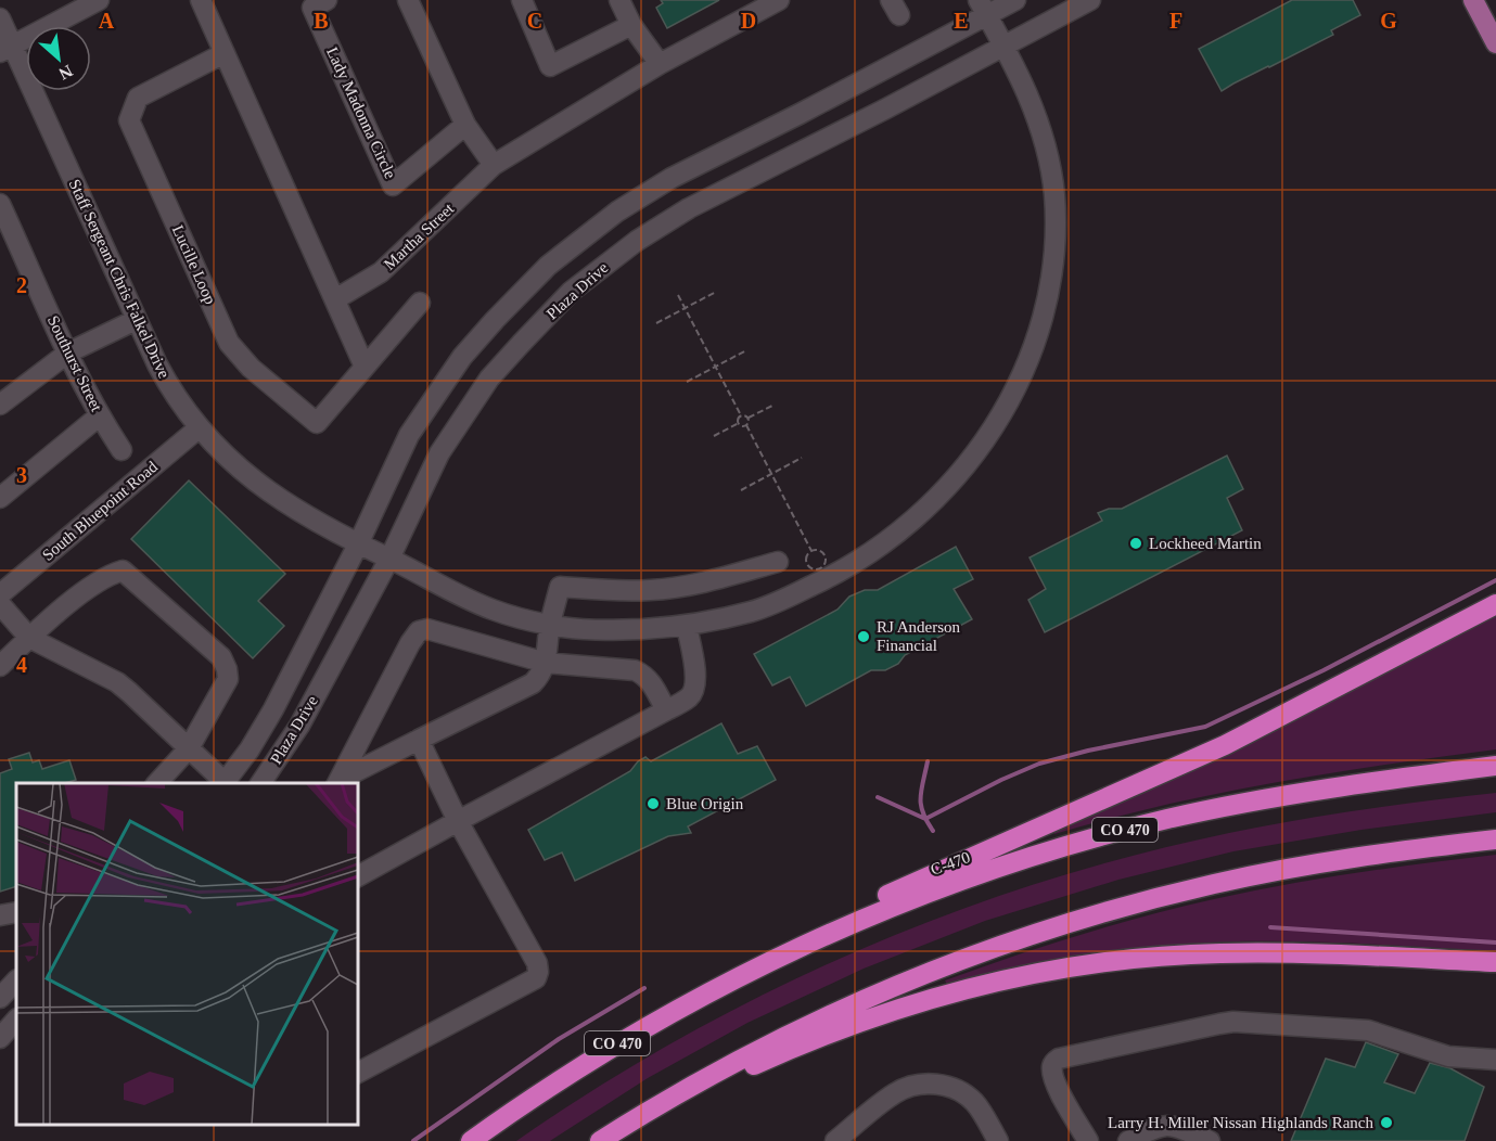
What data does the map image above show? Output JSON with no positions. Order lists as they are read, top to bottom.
{
  "streets": {
    "highway": ["CO 470", "C-470"],
    "street": [
      "Lady Madonna Circle",
      "Martha Street",
      "Lucille Loop",
      "Staff Sergeant Chris Falkel Drive",
      "Plaza Drive",
      "Southurst Street",
      "South Bluepoint Road"
    ]
  },
  "crossings": [
    ["Staff Sergeant Chris Falkel Drive", "Plaza Drive"],
    ["Staff Sergeant Chris Falkel Drive", "South Bluepoint Road"]
  ],
  "places": [
    "Lockheed Martin",
    "RJ Anderson Financial",
    "Blue Origin",
    "Larry H. Miller Nissan Highlands Ranch"
  ],
  "north": "bottom right",
  "grid": {
    "columns": [
      "A",
      "B",
      "C",
      "D",
      "E",
      "F",
      "G"
    ],
    "rows": ["2", "3", "4"]
  }
}
